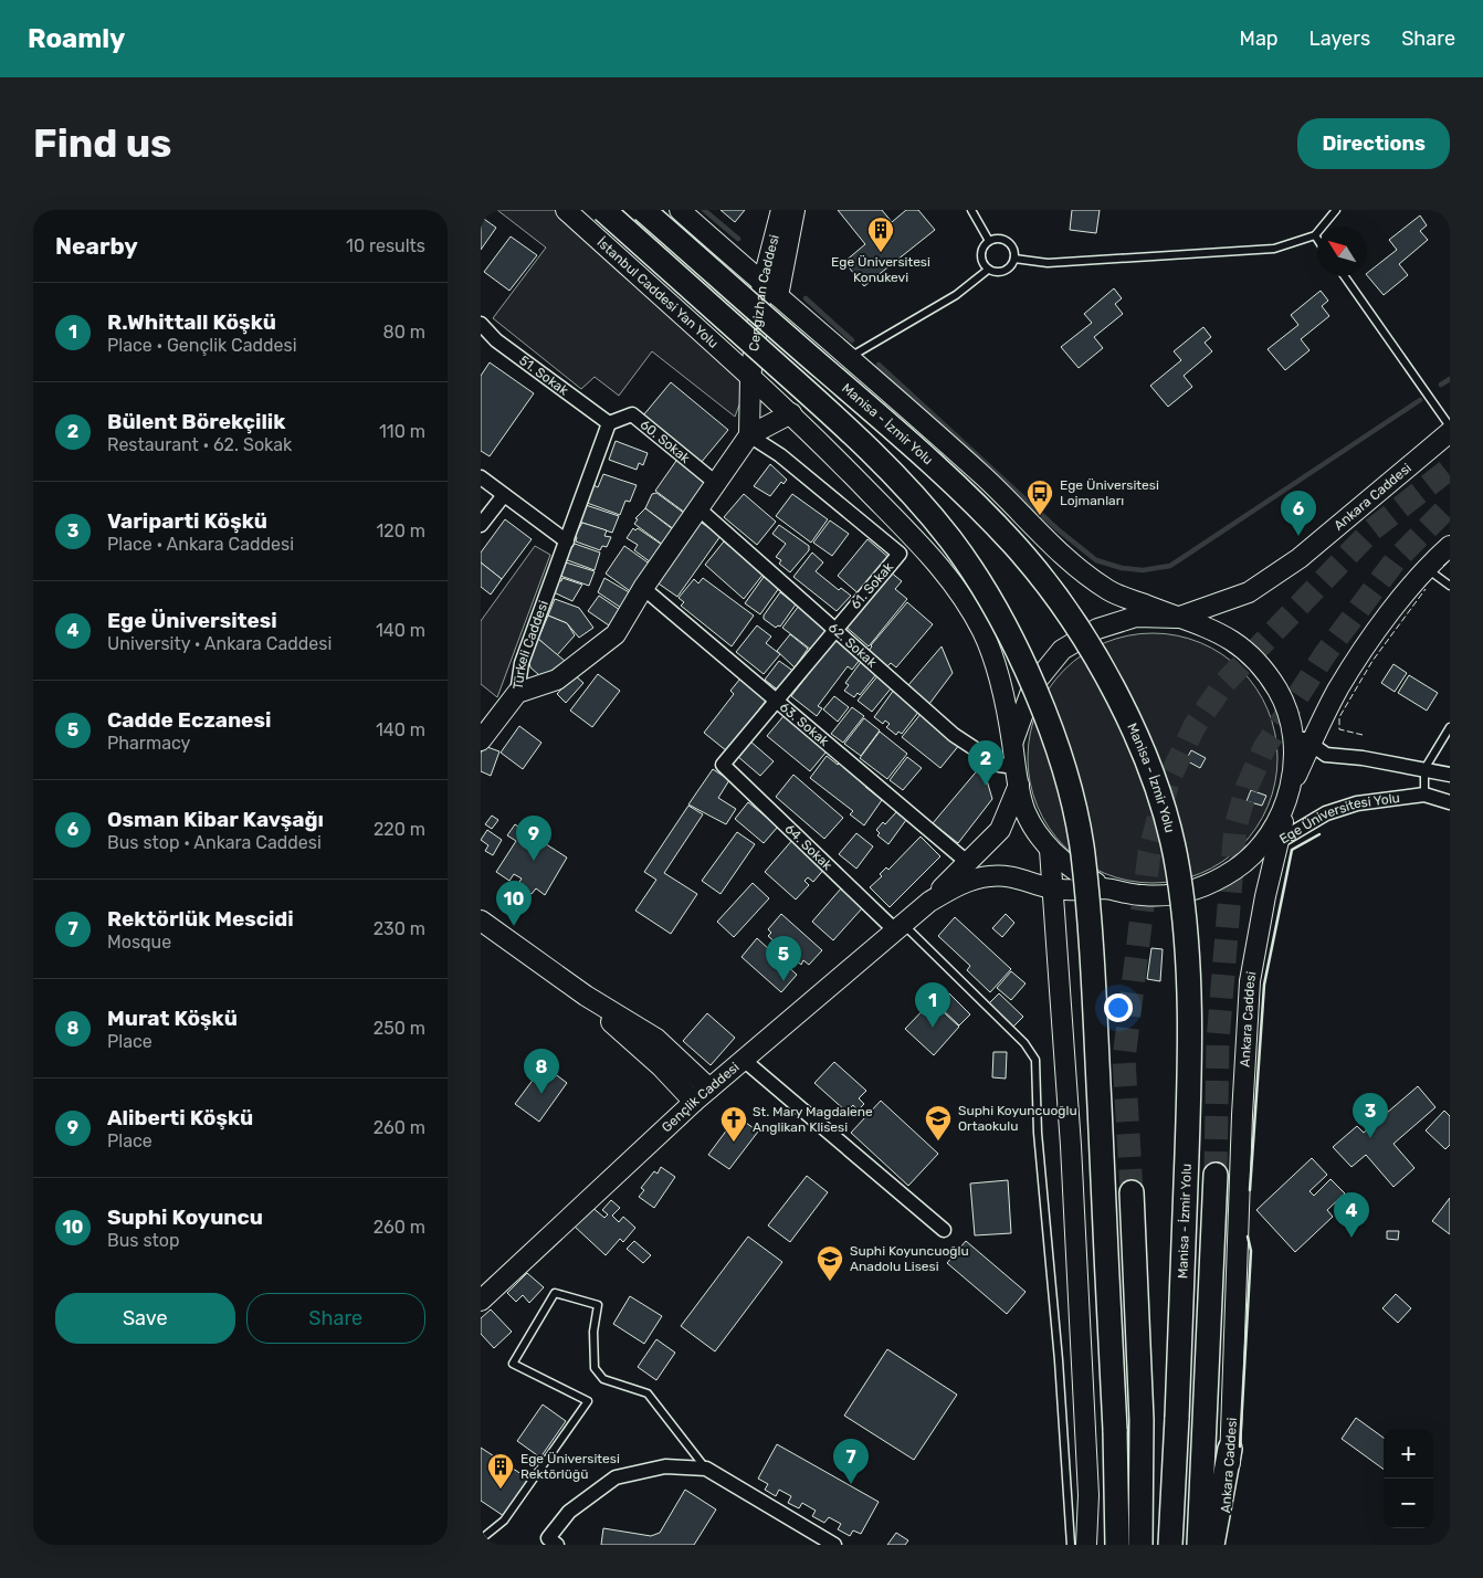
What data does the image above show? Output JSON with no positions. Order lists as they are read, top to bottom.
{
  "streets": {
    "highway": ["Manisa - İzmir Yolu", "Ankara Caddesi"],
    "main road": [
      "İstanbul Caddesi Yan Yolu",
      "Cengizhan Caddesi",
      "Türkeli Caddesi",
      "Gençlik Caddesi"
    ],
    "street": [
      "51. Sokak",
      "60. Sokak",
      "61. Sokak",
      "62. Sokak",
      "63. Sokak",
      "Ege Üniversitesi Yolu",
      "64. Sokak"
    ]
  },
  "crossings": [
    ["İstanbul Caddesi Yan Yolu", "Cengizhan Caddesi"],
    ["51. Sokak", "60. Sokak"],
    ["51. Sokak", "Türkeli Caddesi"],
    ["60. Sokak", "Türkeli Caddesi"],
    ["Ankara Caddesi", "Ege Üniversitesi Yolu"],
    ["61. Sokak", "62. Sokak"],
    ["61. Sokak", "63. Sokak"],
    ["61. Sokak", "64. Sokak"],
    ["62. Sokak", "Gençlik Caddesi"],
    ["63. Sokak", "Gençlik Caddesi"],
    ["64. Sokak", "Gençlik Caddesi"]
  ],
  "places": {
    "building": ["Ege Üniversitesi Konukevi", "Ege Üniversitesi Rektörlüğü"],
    "bus stop": ["Ege Üniversitesi Lojmanları"],
    "school or university": ["Suphi Koyuncuoğlu Ortaokulu", "Suphi Koyuncuoğlu Anadolu Lisesi"],
    "church": ["St. Mary Magdalene Anglikan Klisesi"]
  },
  "north": "top left",
  "page": {
    "header": "Roamly",
    "nav": ["Map", "Layers", "Share"],
    "buttons": [
      "Directions",
      ["Save", "Share"]
    ],
    "title": "Find us",
    "heading": ["Nearby", "10 results"],
    "list": [
      {
        "mark": "1",
        "name": "R.Whittall Köşkü",
        "note": "Place · Gençlik Caddesi",
        "value": "80 m"
      },
      {
        "mark": "2",
        "name": "Bülent Börekçilik",
        "note": "Restaurant · 62. Sokak",
        "value": "110 m"
      },
      {
        "mark": "3",
        "name": "Variparti Köşkü",
        "note": "Place · Ankara Caddesi",
        "value": "120 m"
      },
      {
        "mark": "4",
        "name": "Ege Üniversitesi",
        "note": "University · Ankara Caddesi",
        "value": "140 m"
      },
      {
        "mark": "5",
        "name": "Cadde Eczanesi",
        "note": "Pharmacy",
        "value": "140 m"
      },
      {
        "mark": "6",
        "name": "Osman Kibar Kavşağı",
        "note": "Bus stop · Ankara Caddesi",
        "value": "220 m"
      },
      {
        "mark": "7",
        "name": "Rektörlük Mescidi",
        "note": "Mosque",
        "value": "230 m"
      },
      {
        "mark": "8",
        "name": "Murat Köşkü",
        "note": "Place",
        "value": "250 m"
      },
      {
        "mark": "9",
        "name": "Aliberti Köşkü",
        "note": "Place",
        "value": "260 m"
      },
      {
        "mark": "10",
        "name": "Suphi Koyuncu",
        "note": "Bus stop",
        "value": "260 m"
      }
    ],
    "pins": [
      "6",
      "2",
      "9",
      "10",
      "5",
      "1",
      "8",
      "3",
      "4",
      "7"
    ],
    "map_buttons": ["+", "−"]
  }
}
